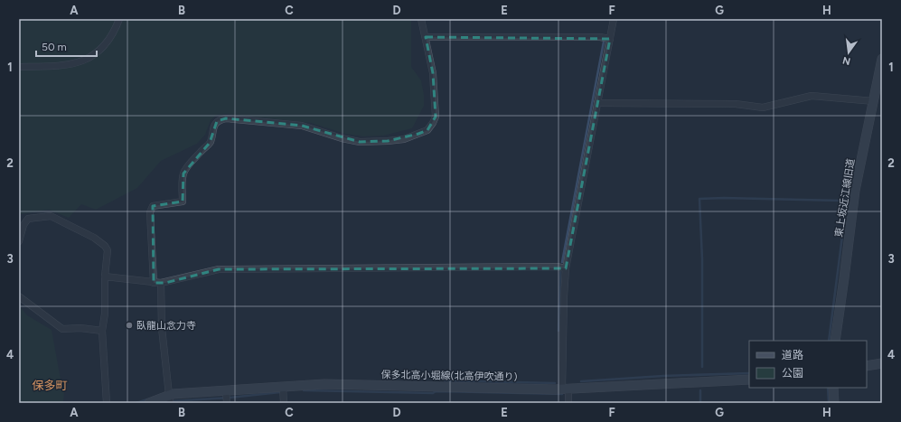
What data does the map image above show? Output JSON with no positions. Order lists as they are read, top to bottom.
{
  "streets": {
    "street": ["東上坂近江線旧道", "保多北高小堀線(北高伊吹通り)"]
  },
  "districts": ["保多町"],
  "places": ["臥龍山念力寺"],
  "legend": ["道路", "公園"],
  "scale_bar": "50 m",
  "north": "bottom",
  "grid": {
    "columns": [
      "A",
      "B",
      "C",
      "D",
      "E",
      "F",
      "G",
      "H"
    ],
    "rows": [
      "1",
      "2",
      "3",
      "4"
    ]
  }
}
